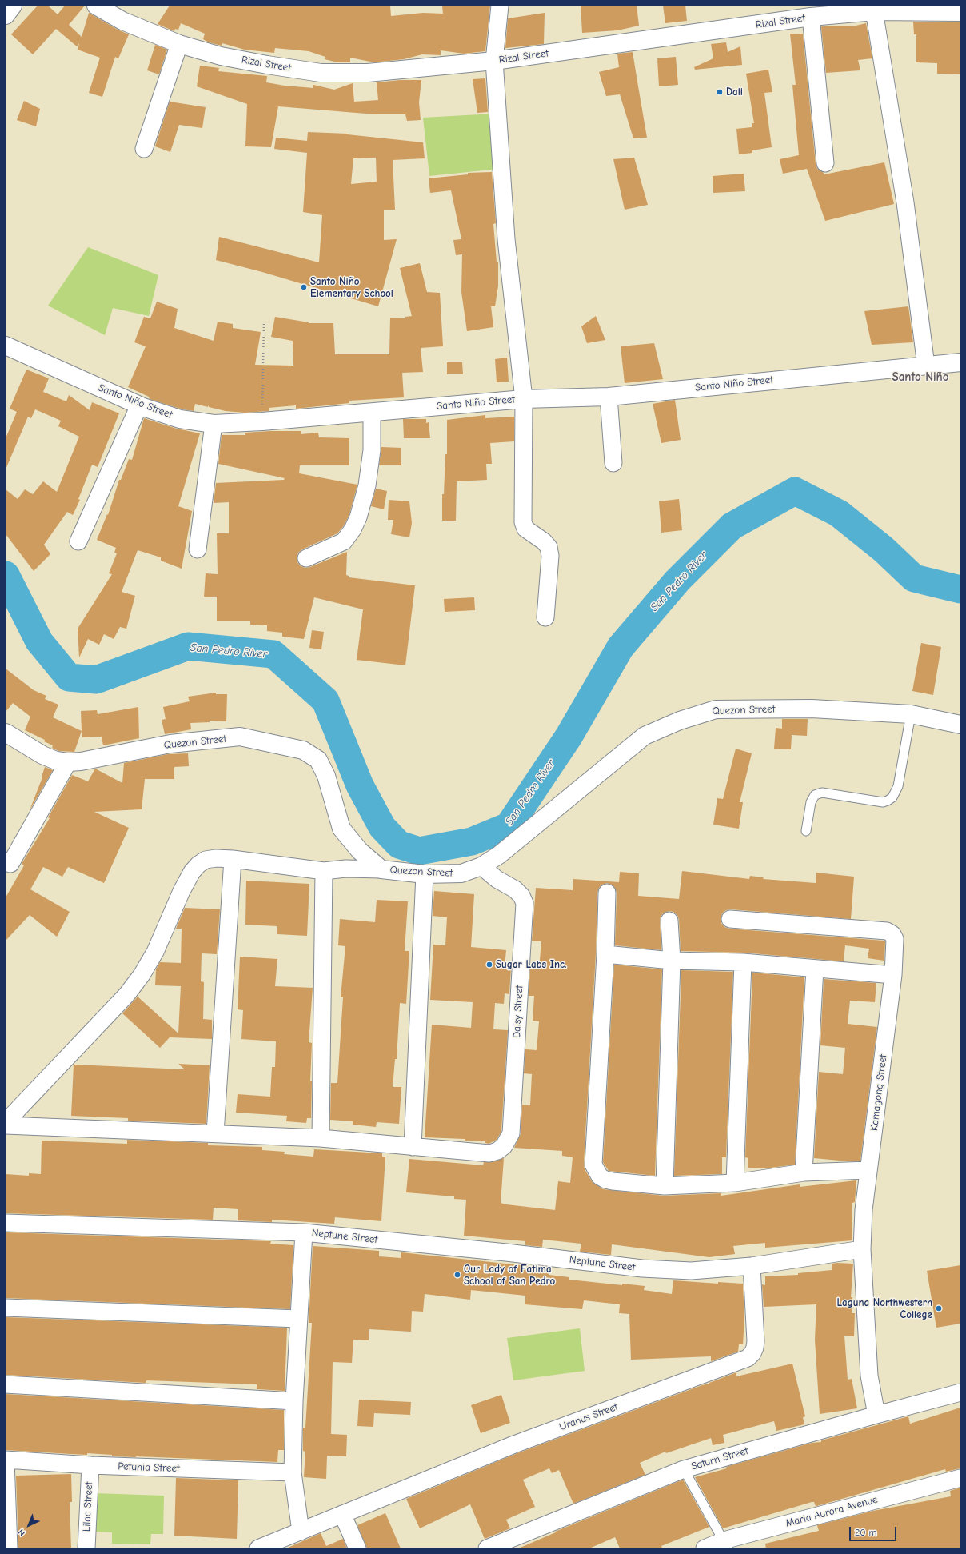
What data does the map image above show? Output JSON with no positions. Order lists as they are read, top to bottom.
{
  "streets": {
    "street": [
      "Rizal Street",
      "Santo Niño Street",
      "Quezon Street",
      "Daisy Street",
      "Kamagong Street",
      "Neptune Street",
      "Uranus Street",
      "Saturn Street",
      "Petunia Street",
      "Lilac Street",
      "Maria Aurora Avenue"
    ]
  },
  "crossings": [
    ["Quezon Street", "Daisy Street"],
    ["Kamagong Street", "Neptune Street"],
    ["Kamagong Street", "Saturn Street"],
    ["Neptune Street", "Uranus Street"],
    ["Petunia Street", "Lilac Street"]
  ],
  "districts": ["Santo Niño"],
  "water": ["San Pedro River"],
  "places": [
    "Dali",
    "Santo Niño Elementary School",
    "Sugar Labs Inc.",
    "Our Lady of Fatima School of San Pedro",
    "Laguna Northwestern College"
  ],
  "scale_bar": "20 m",
  "north": "bottom left"
}
